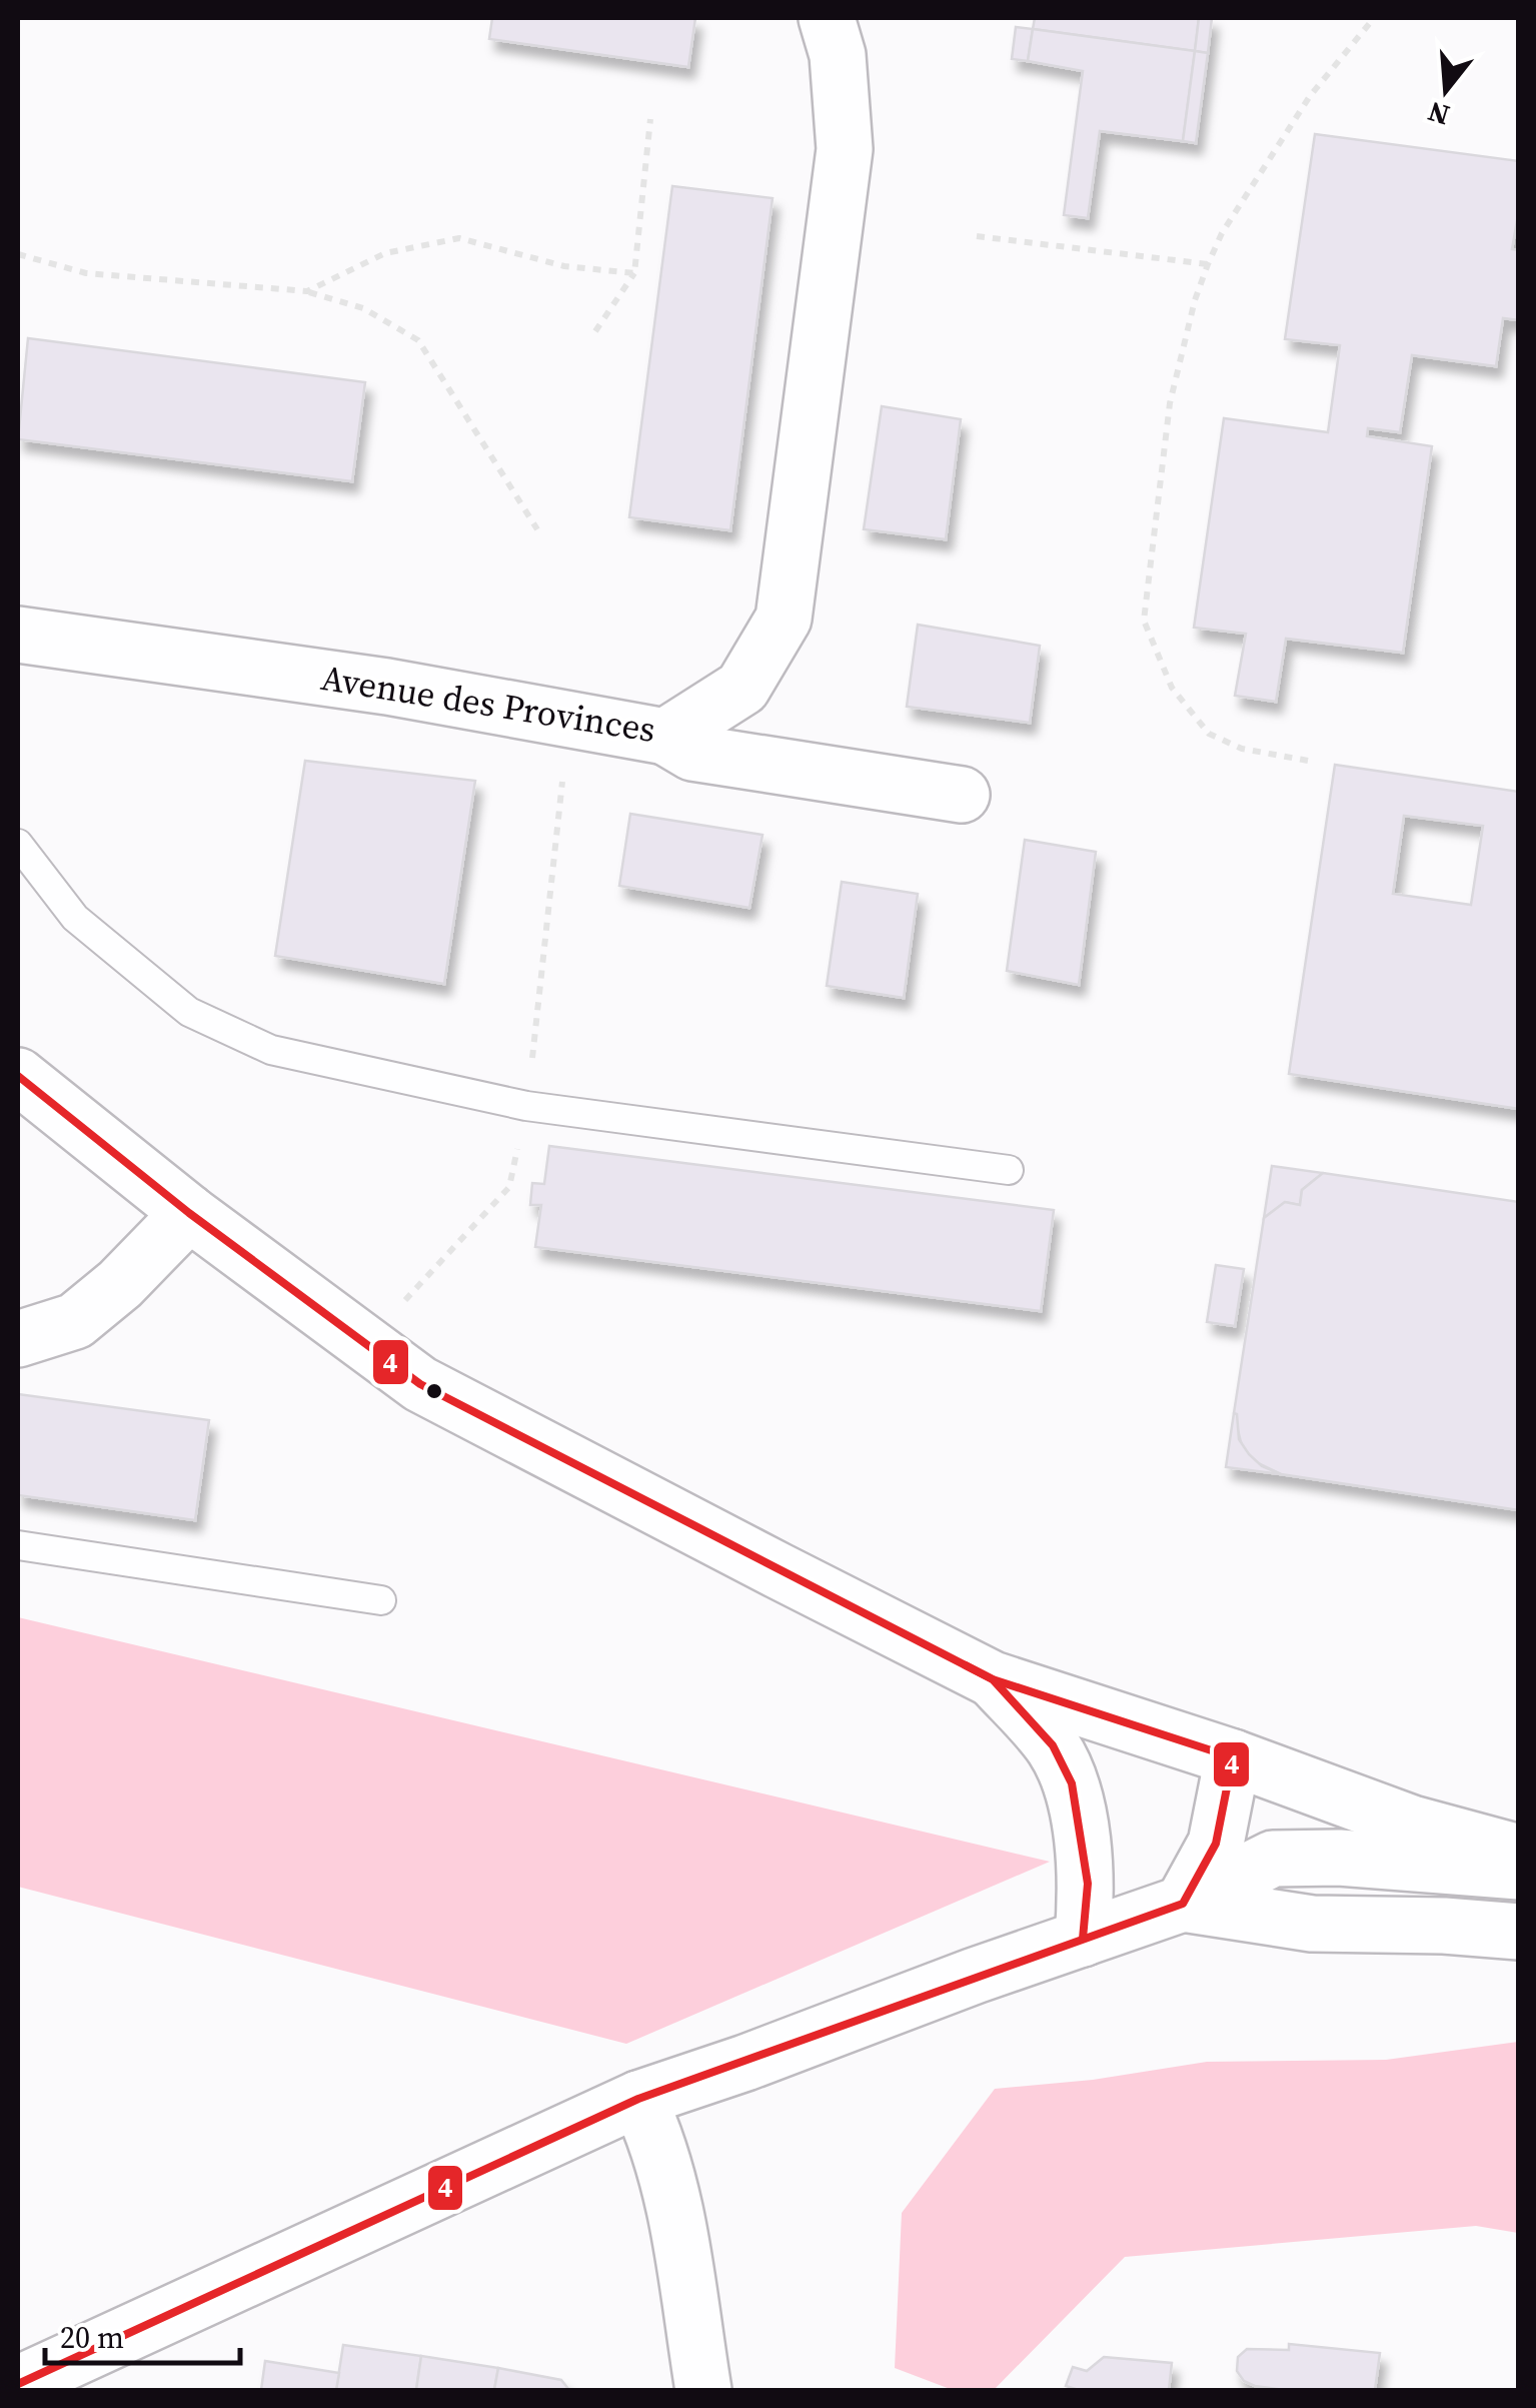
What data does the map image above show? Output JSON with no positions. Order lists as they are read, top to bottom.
{
  "streets": {
    "street": ["Avenue des Provinces"]
  },
  "lines": ["transit line 4"],
  "scale_bar": "20 m",
  "north": "bottom"
}
